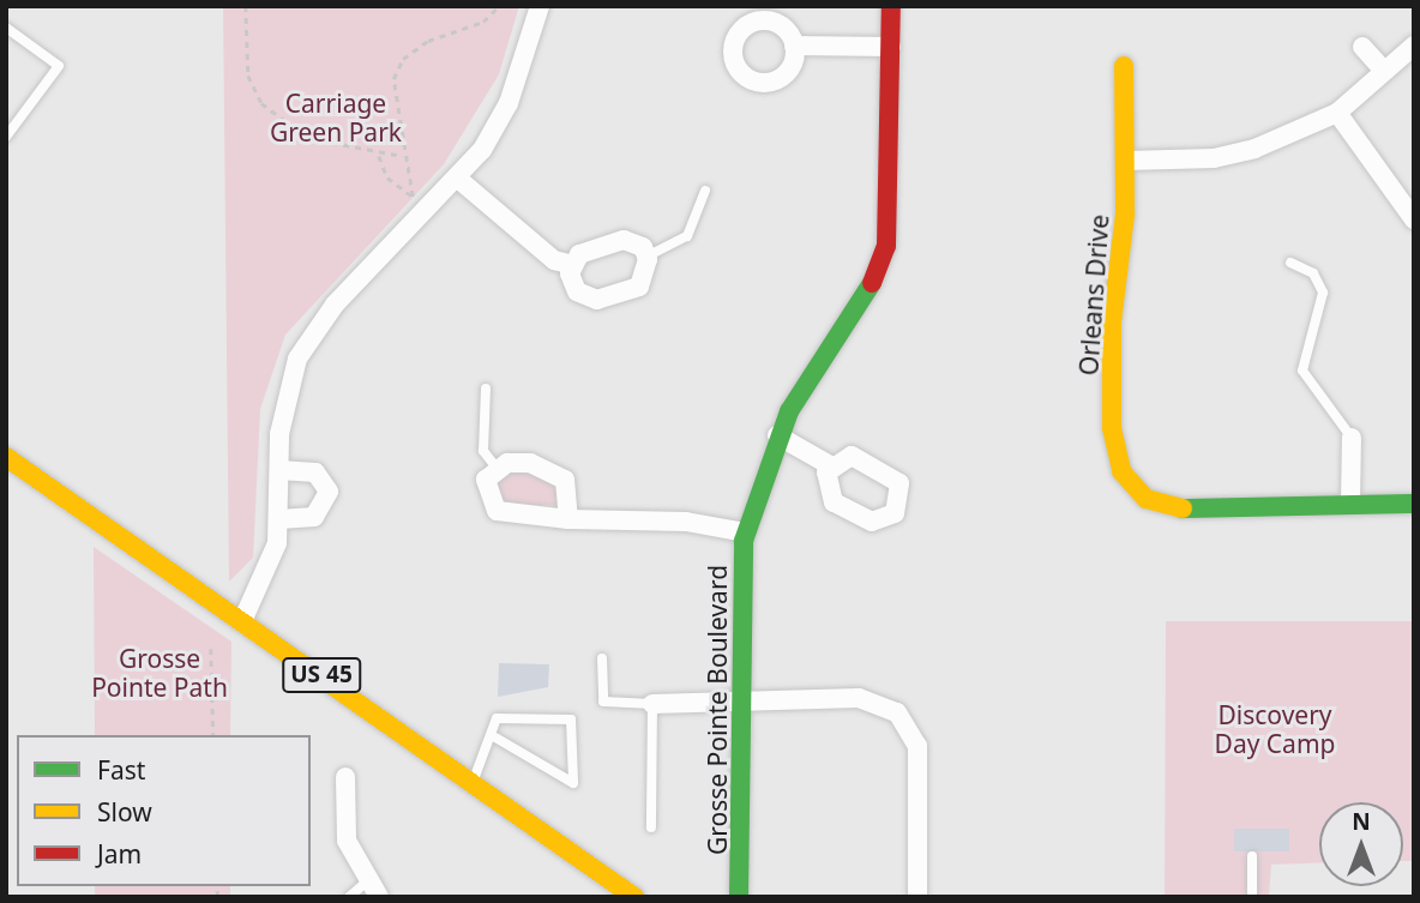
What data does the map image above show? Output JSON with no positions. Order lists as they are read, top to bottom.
{
  "streets": {
    "street": ["Orleans Drive", "US 45", "Grosse Pointe Boulevard"]
  },
  "parks": ["Carriage Green Park", "Grosse Pointe Path", "Discovery Day Camp"],
  "legend": ["Fast", "Slow", "Jam"],
  "north": "top"
}
